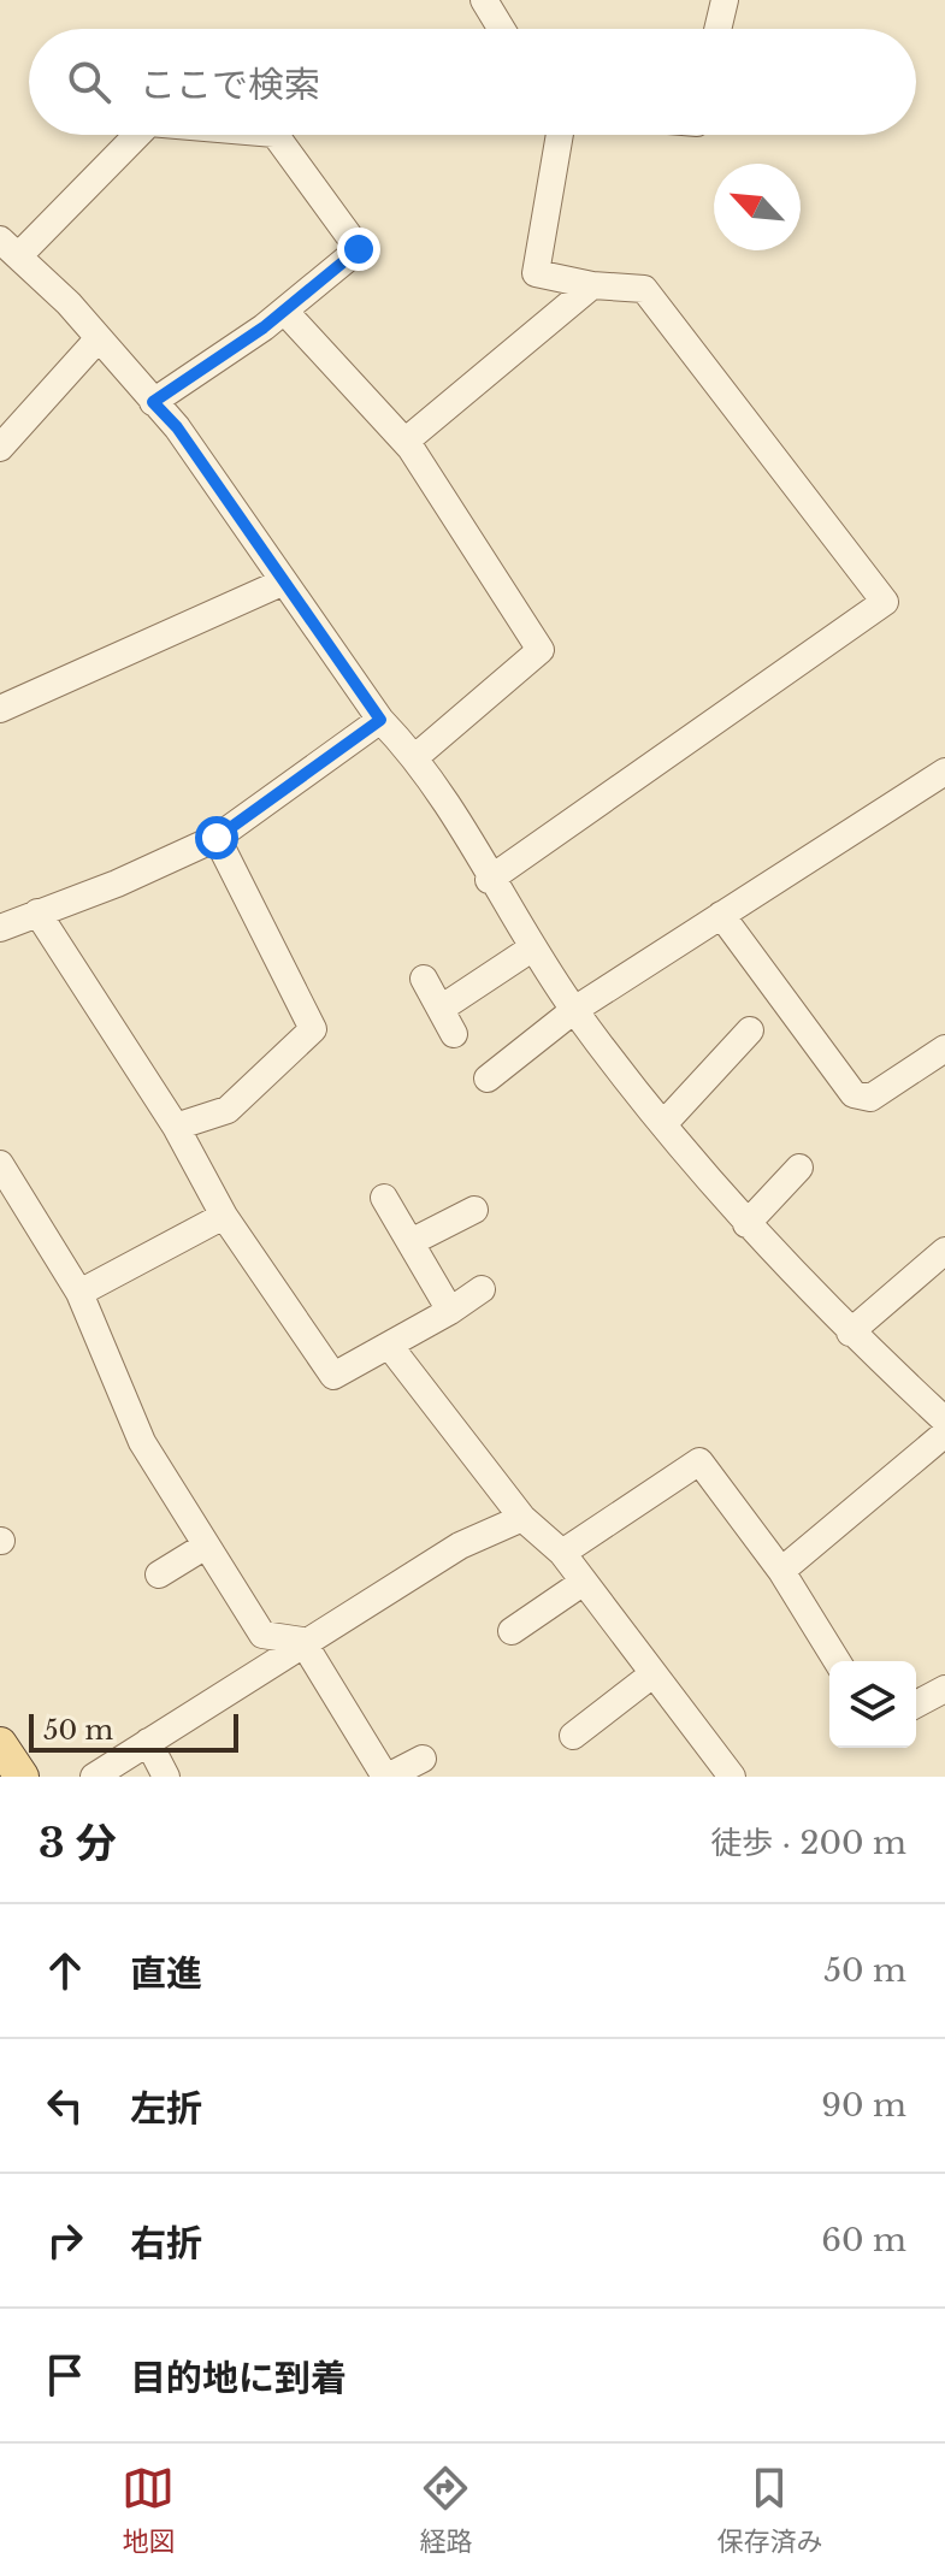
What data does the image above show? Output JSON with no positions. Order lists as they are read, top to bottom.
{
  "scale_bar": "50 m",
  "north": "top left",
  "page": {
    "search": "ここで検索",
    "scale": "50 m",
    "heading": ["3 分", "徒歩 · 200 m"],
    "list": [
      ["直進", "50 m"],
      ["左折", "90 m"],
      ["右折", "60 m"],
      "目的地に到着"
    ],
    "nav": ["地図", "経路", "保存済み"]
  }
}
